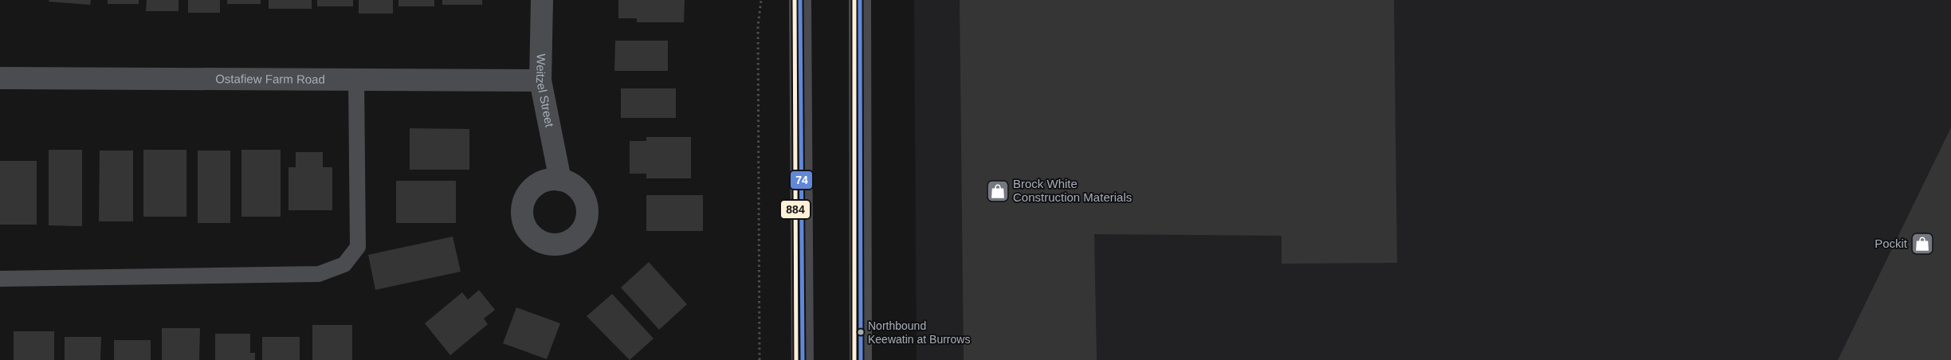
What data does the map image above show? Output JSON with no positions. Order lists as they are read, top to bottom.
{
  "streets": {
    "street": ["Ostafiew Farm Road", "Weitzel Street"]
  },
  "crossings": [
    ["Ostafiew Farm Road", "Weitzel Street"]
  ],
  "places": {
    "shop": ["Brock White Construction Materials", "Pockit"],
    "other": ["Northbound Keewatin at Burrows"]
  },
  "lines": ["transit line 74", "transit line 884"]
}
